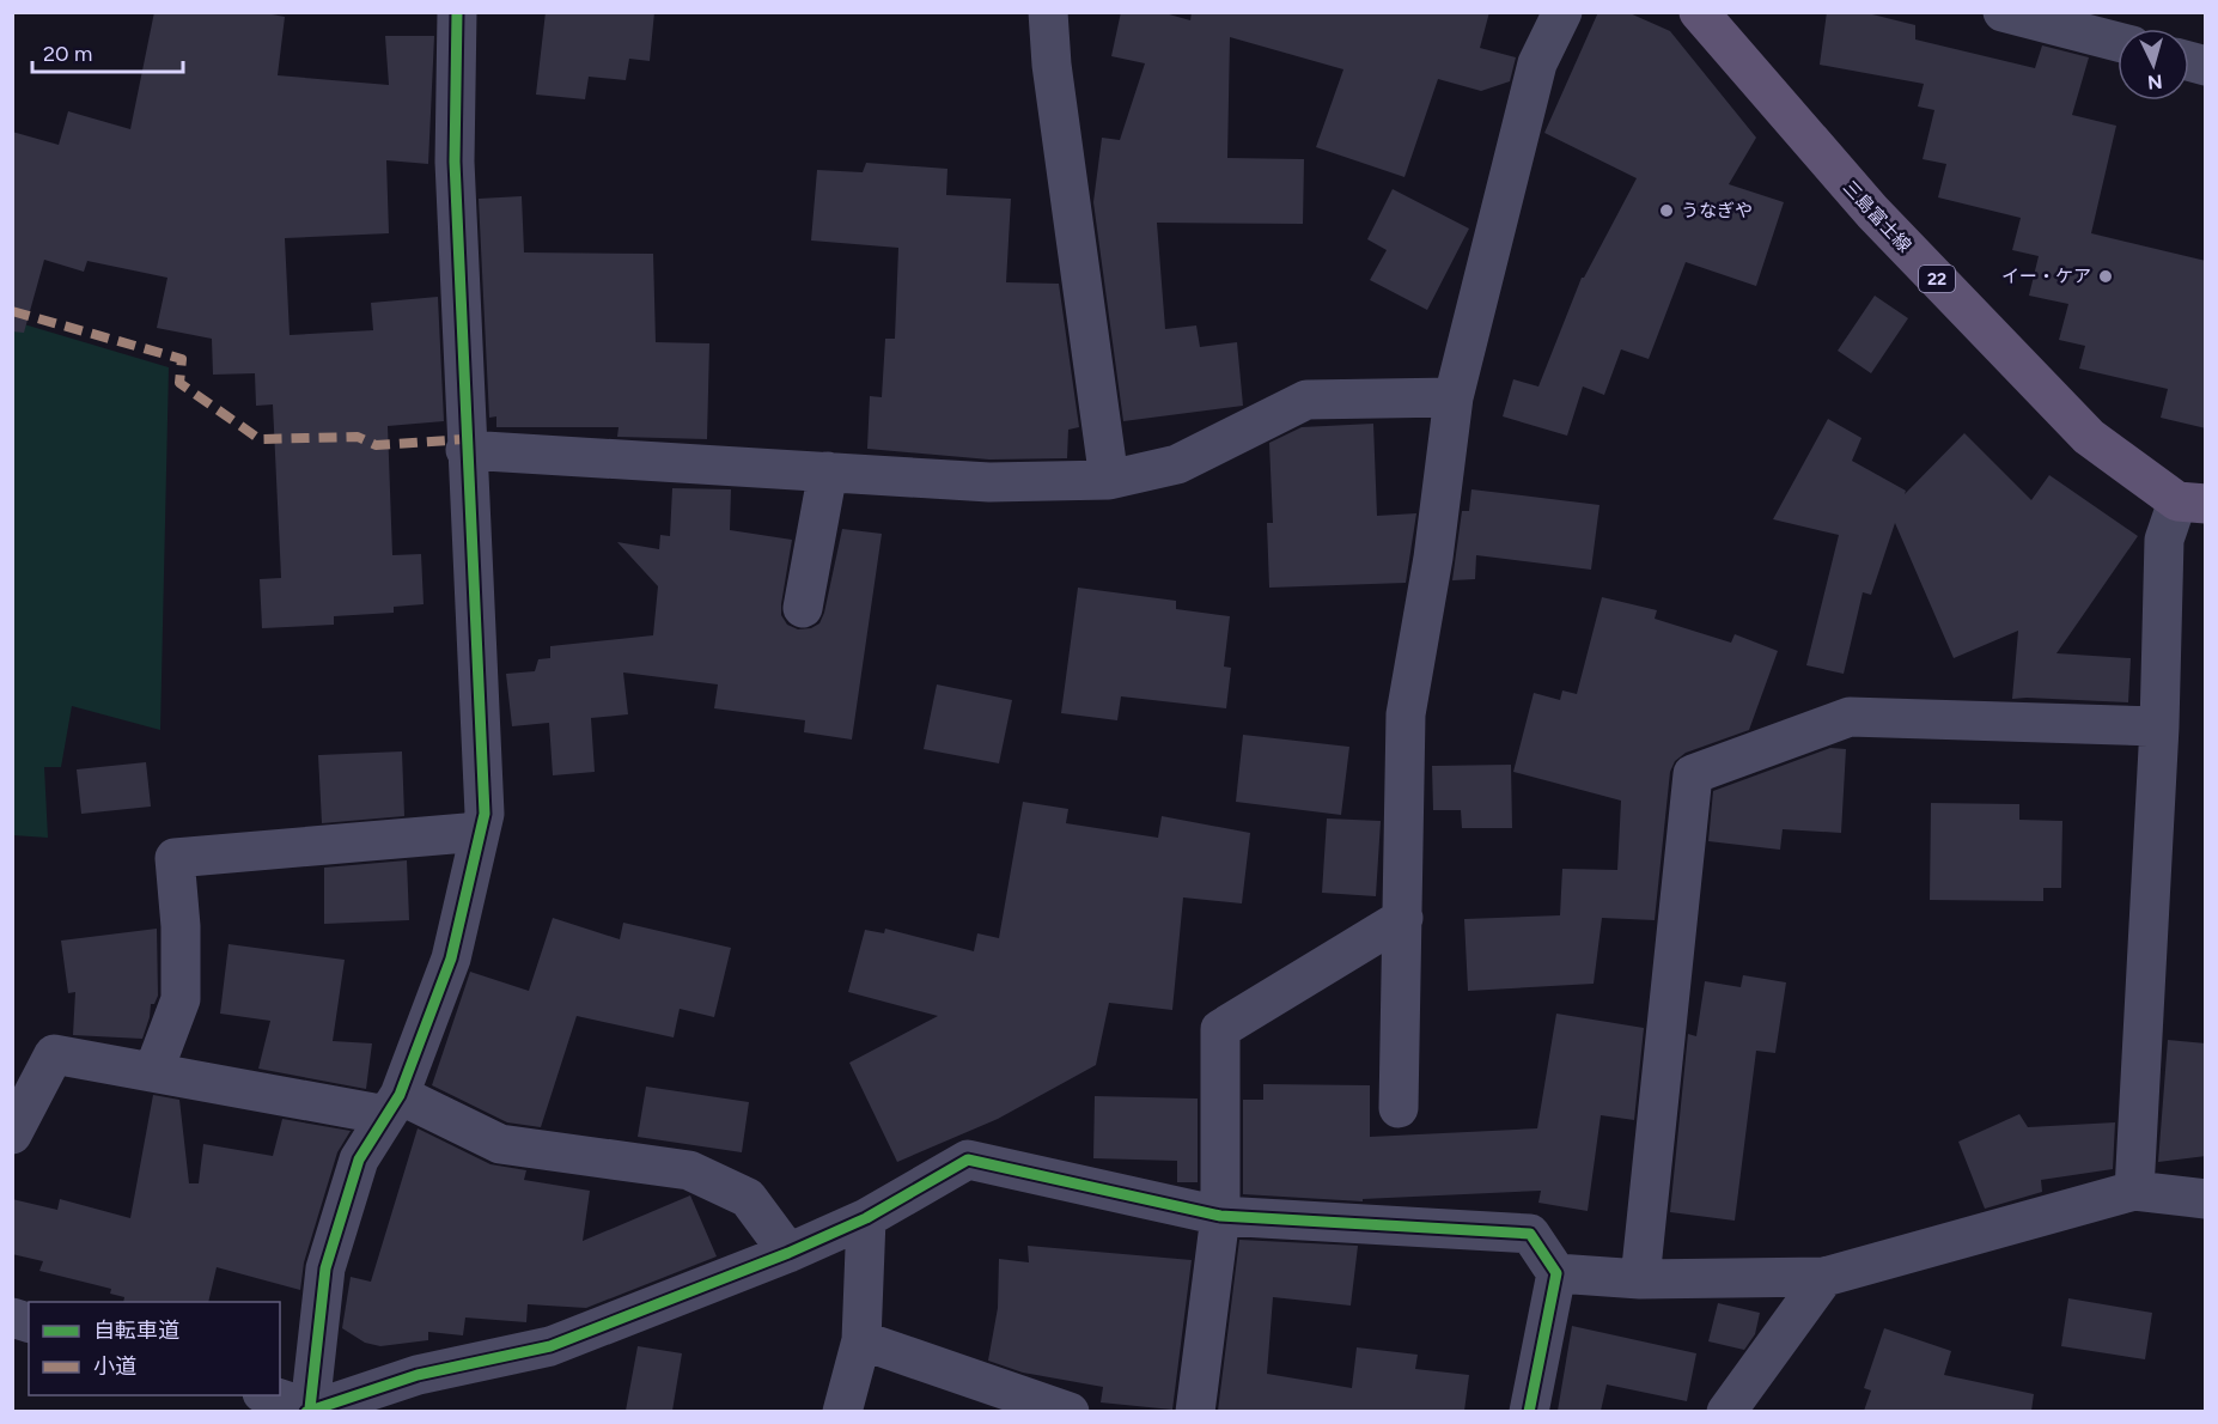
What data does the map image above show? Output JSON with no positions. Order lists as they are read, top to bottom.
{
  "streets": {
    "main road": ["三島富士線", "22"]
  },
  "places": ["うなぎや", "イー・ケア"],
  "legend": ["自転車道", "小道"],
  "scale_bar": "20 m",
  "north": "bottom"
}
